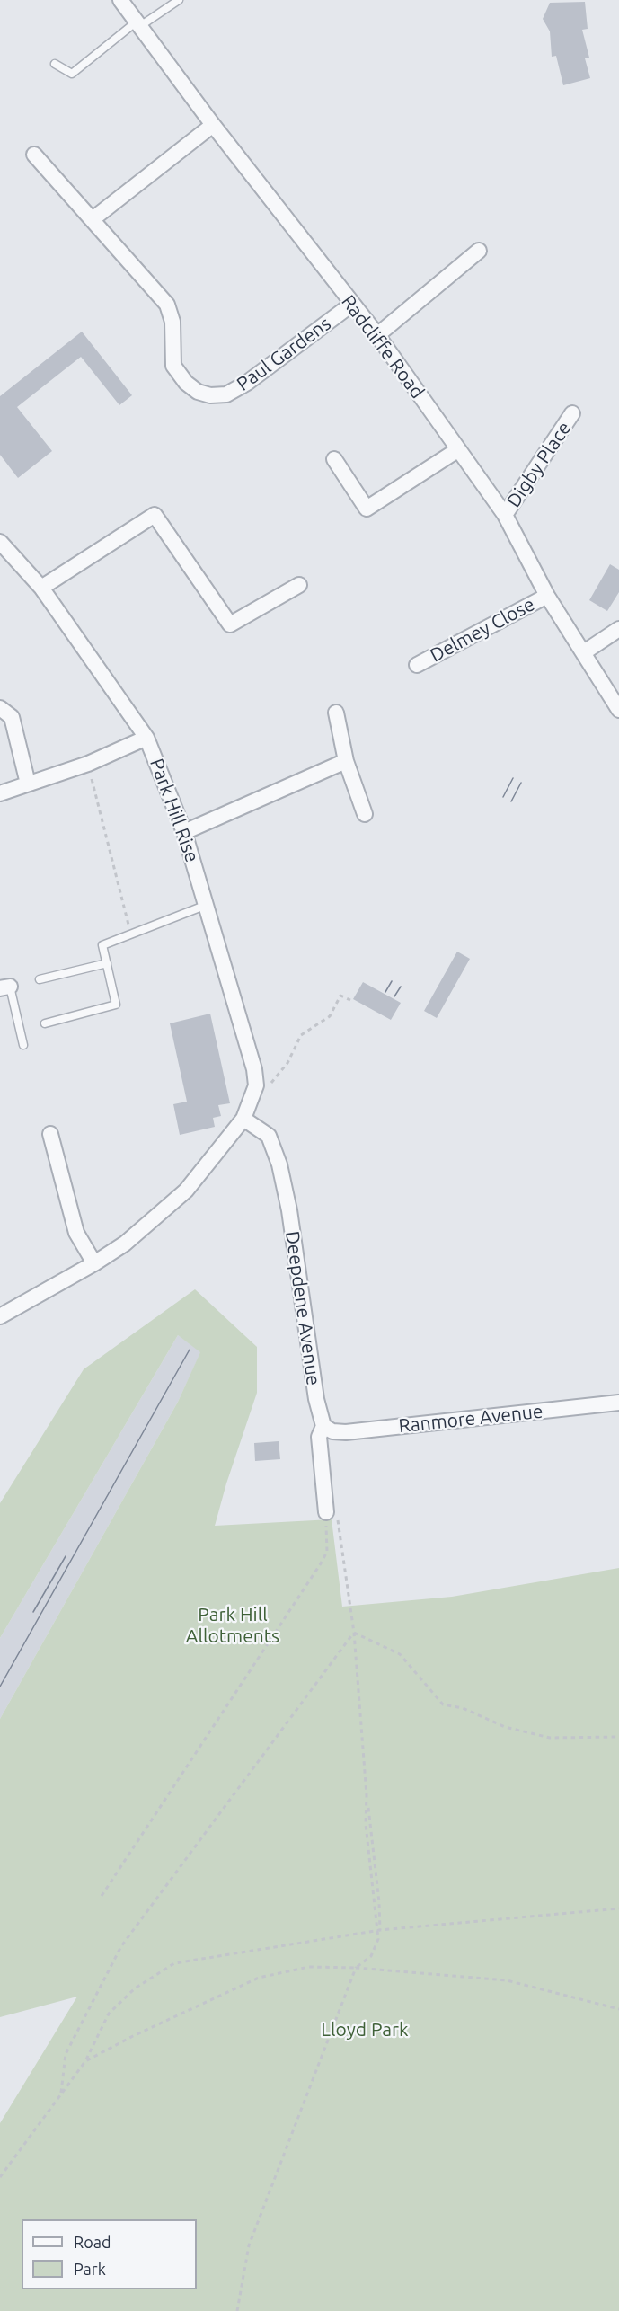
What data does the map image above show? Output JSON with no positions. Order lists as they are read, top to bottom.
{
  "streets": {
    "street": [
      "Radcliffe Road",
      "Paul Gardens",
      "Digby Place",
      "Delmey Close",
      "Park Hill Rise",
      "Deepdene Avenue",
      "Ranmore Avenue"
    ]
  },
  "crossings": [
    ["Radcliffe Road", "Paul Gardens"],
    ["Radcliffe Road", "Digby Place"],
    ["Radcliffe Road", "Delmey Close"],
    ["Deepdene Avenue", "Ranmore Avenue"]
  ],
  "parks": ["Park Hill Allotments", "Lloyd Park"],
  "legend": ["Road", "Park"]
}
